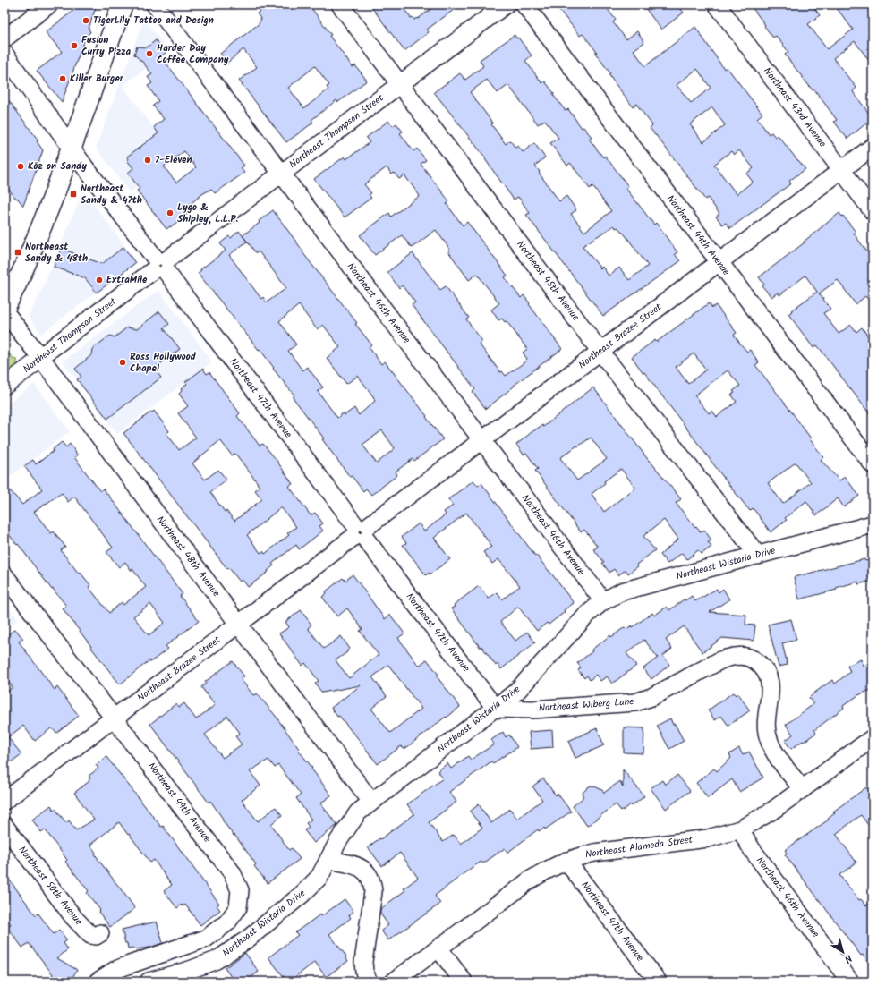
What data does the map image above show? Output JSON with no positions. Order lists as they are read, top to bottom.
{
  "streets": {
    "street": [
      "Northeast 43rd Avenue",
      "Northeast Thompson Street",
      "Northeast 44th Avenue",
      "Northeast 45th Avenue",
      "Northeast 46th Avenue",
      "Northeast Brazee Street",
      "Northeast 47th Avenue",
      "Northeast 48th Avenue",
      "Northeast Wistaria Drive",
      "Northeast Wiberg Lane",
      "Northeast 49th Avenue",
      "Northeast Alameda Street",
      "Northeast 50th Avenue"
    ]
  },
  "crossings": [
    ["Northeast 43rd Avenue", "Northeast Brazee Street"],
    ["Northeast Thompson Street", "Northeast 45th Avenue"],
    ["Northeast Thompson Street", "Northeast 46th Avenue"],
    ["Northeast Thompson Street", "Northeast 47th Avenue"],
    ["Northeast Thompson Street", "Northeast 48th Avenue"],
    ["Northeast 44th Avenue", "Northeast Brazee Street"],
    ["Northeast 45th Avenue", "Northeast Brazee Street"],
    ["Northeast 45th Avenue", "Northeast Wistaria Drive"],
    ["Northeast 46th Avenue", "Northeast Brazee Street"],
    ["Northeast 46th Avenue", "Northeast Wistaria Drive"],
    ["Northeast 46th Avenue", "Northeast Alameda Street"],
    ["Northeast Brazee Street", "Northeast 47th Avenue"],
    ["Northeast Brazee Street", "Northeast 48th Avenue"],
    ["Northeast Brazee Street", "Northeast 49th Avenue"],
    ["Northeast 47th Avenue", "Northeast Wistaria Drive"],
    ["Northeast 47th Avenue", "Northeast Wiberg Lane"],
    ["Northeast 47th Avenue", "Northeast Alameda Street"],
    ["Northeast 48th Avenue", "Northeast Wistaria Drive"],
    ["Northeast Wistaria Drive", "Northeast Wiberg Lane"],
    ["Northeast Wiberg Lane", "Northeast Alameda Street"]
  ],
  "places": {
    "other": [
      "TigerLily Tattoo and Design",
      "Fusion Curry Pizza",
      "Harder Day Coffee Company",
      "Killer Burger",
      "7-Eleven",
      "Kōz on Sandy",
      "Lygo & Shipley, L.L.P.",
      "ExtraMile",
      "Ross Hollywood Chapel"
    ],
    "transit": ["Northeast Sandy & 47th", "Northeast Sandy & 48th"]
  },
  "north": "bottom right"
}
